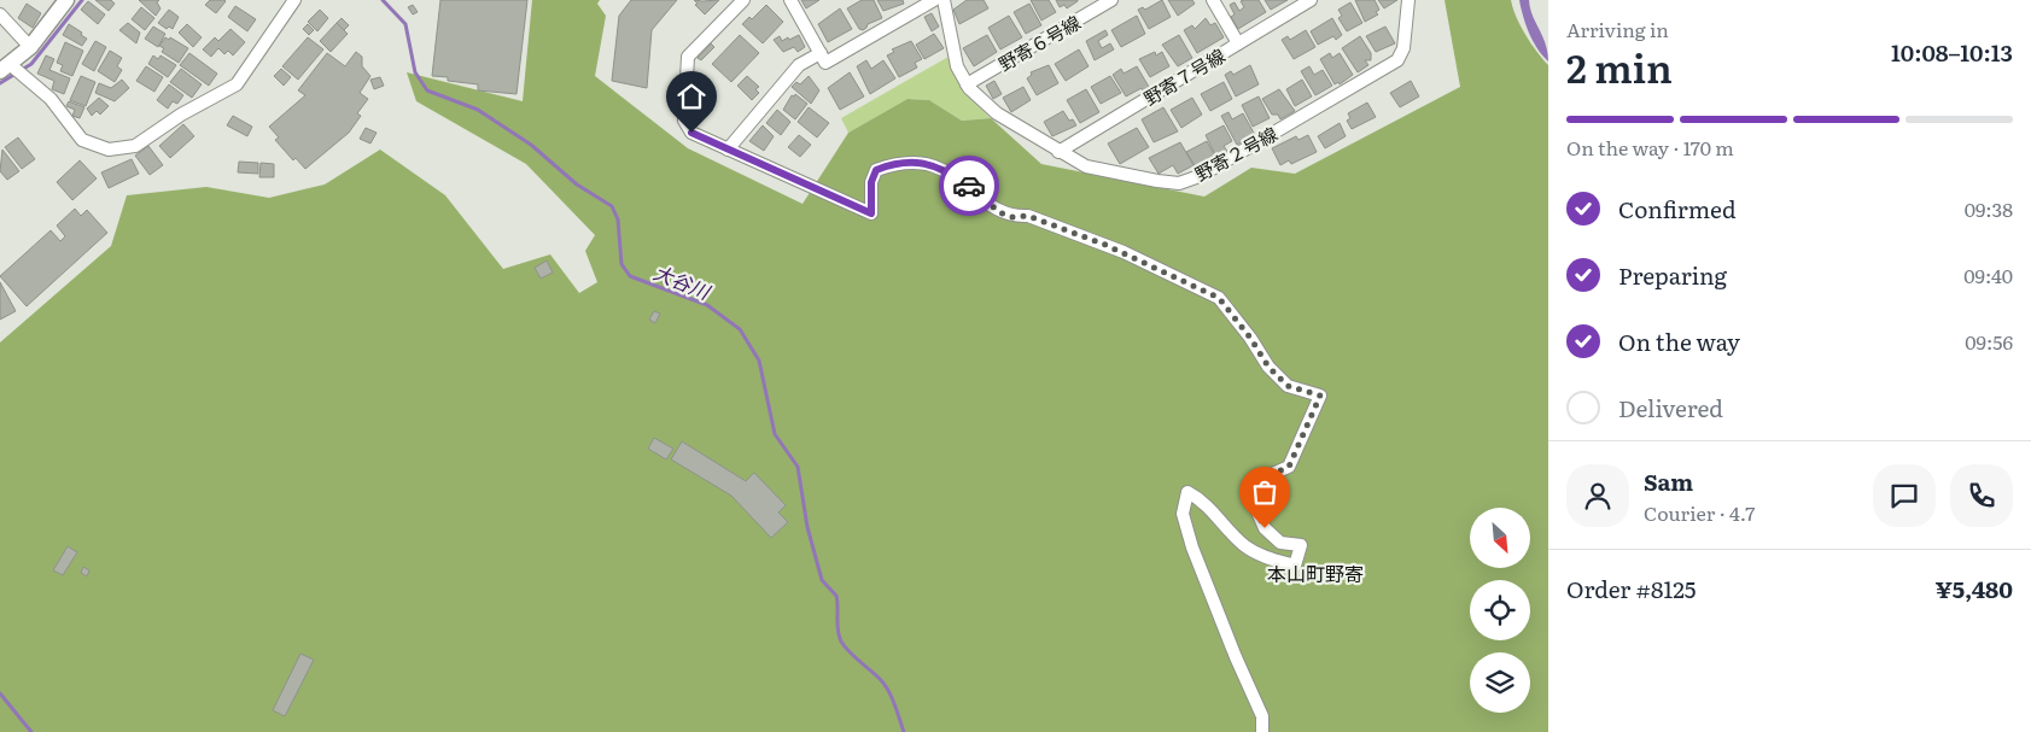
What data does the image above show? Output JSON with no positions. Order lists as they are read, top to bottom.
{
  "streets": {
    "street": ["野寄６号線", "野寄７号線", "野寄２号線"]
  },
  "crossings": [
    ["野寄６号線", "野寄２号線"],
    ["野寄７号線", "野寄２号線"]
  ],
  "districts": ["本山町野寄"],
  "water": ["大谷川"],
  "north": "bottom right",
  "page": {
    "heading": ["2 min", "Arriving in", "10:08–10:13"],
    "panel": [
      "Sam",
      "Courier · 4.7",
      "Order #8125",
      "¥5,480"
    ],
    "bar": "On the way · 170 m",
    "list": [
      ["Confirmed", "09:38"],
      ["Preparing", "09:40"],
      ["On the way", "09:56"],
      "Delivered"
    ]
  }
}
